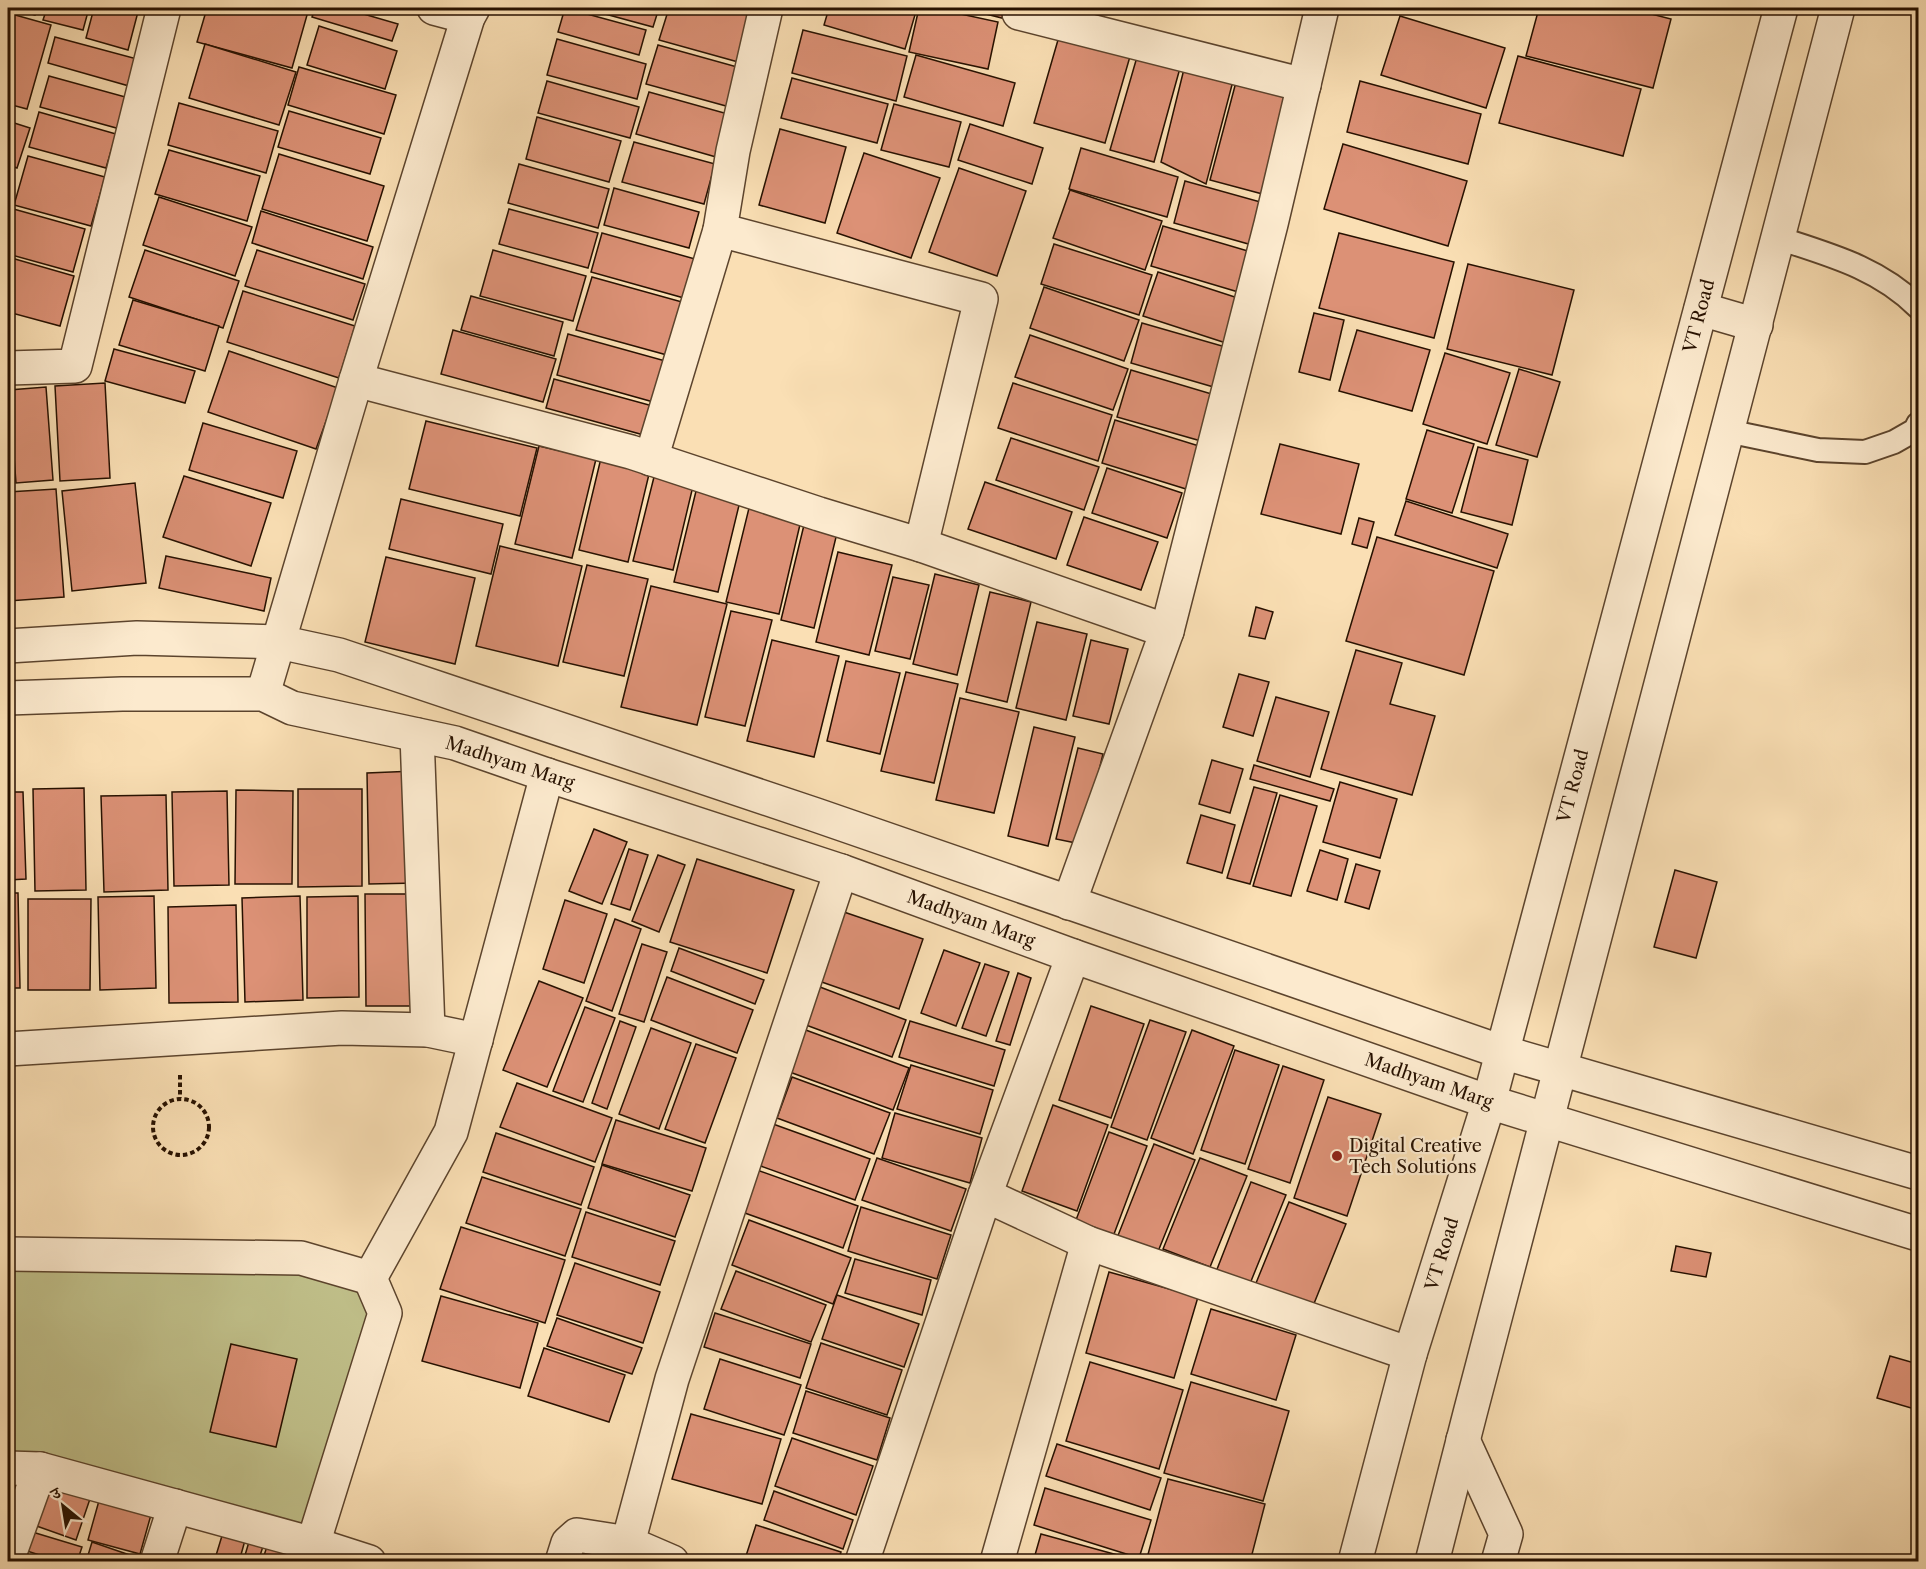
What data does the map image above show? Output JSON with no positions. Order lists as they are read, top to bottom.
{
  "streets": {
    "street": ["VT Road", "Madhyam Marg"]
  },
  "crossings": [
    ["VT Road", "Madhyam Marg"]
  ],
  "places": ["Digital Creative Tech Solutions"],
  "north": "top left"
}
